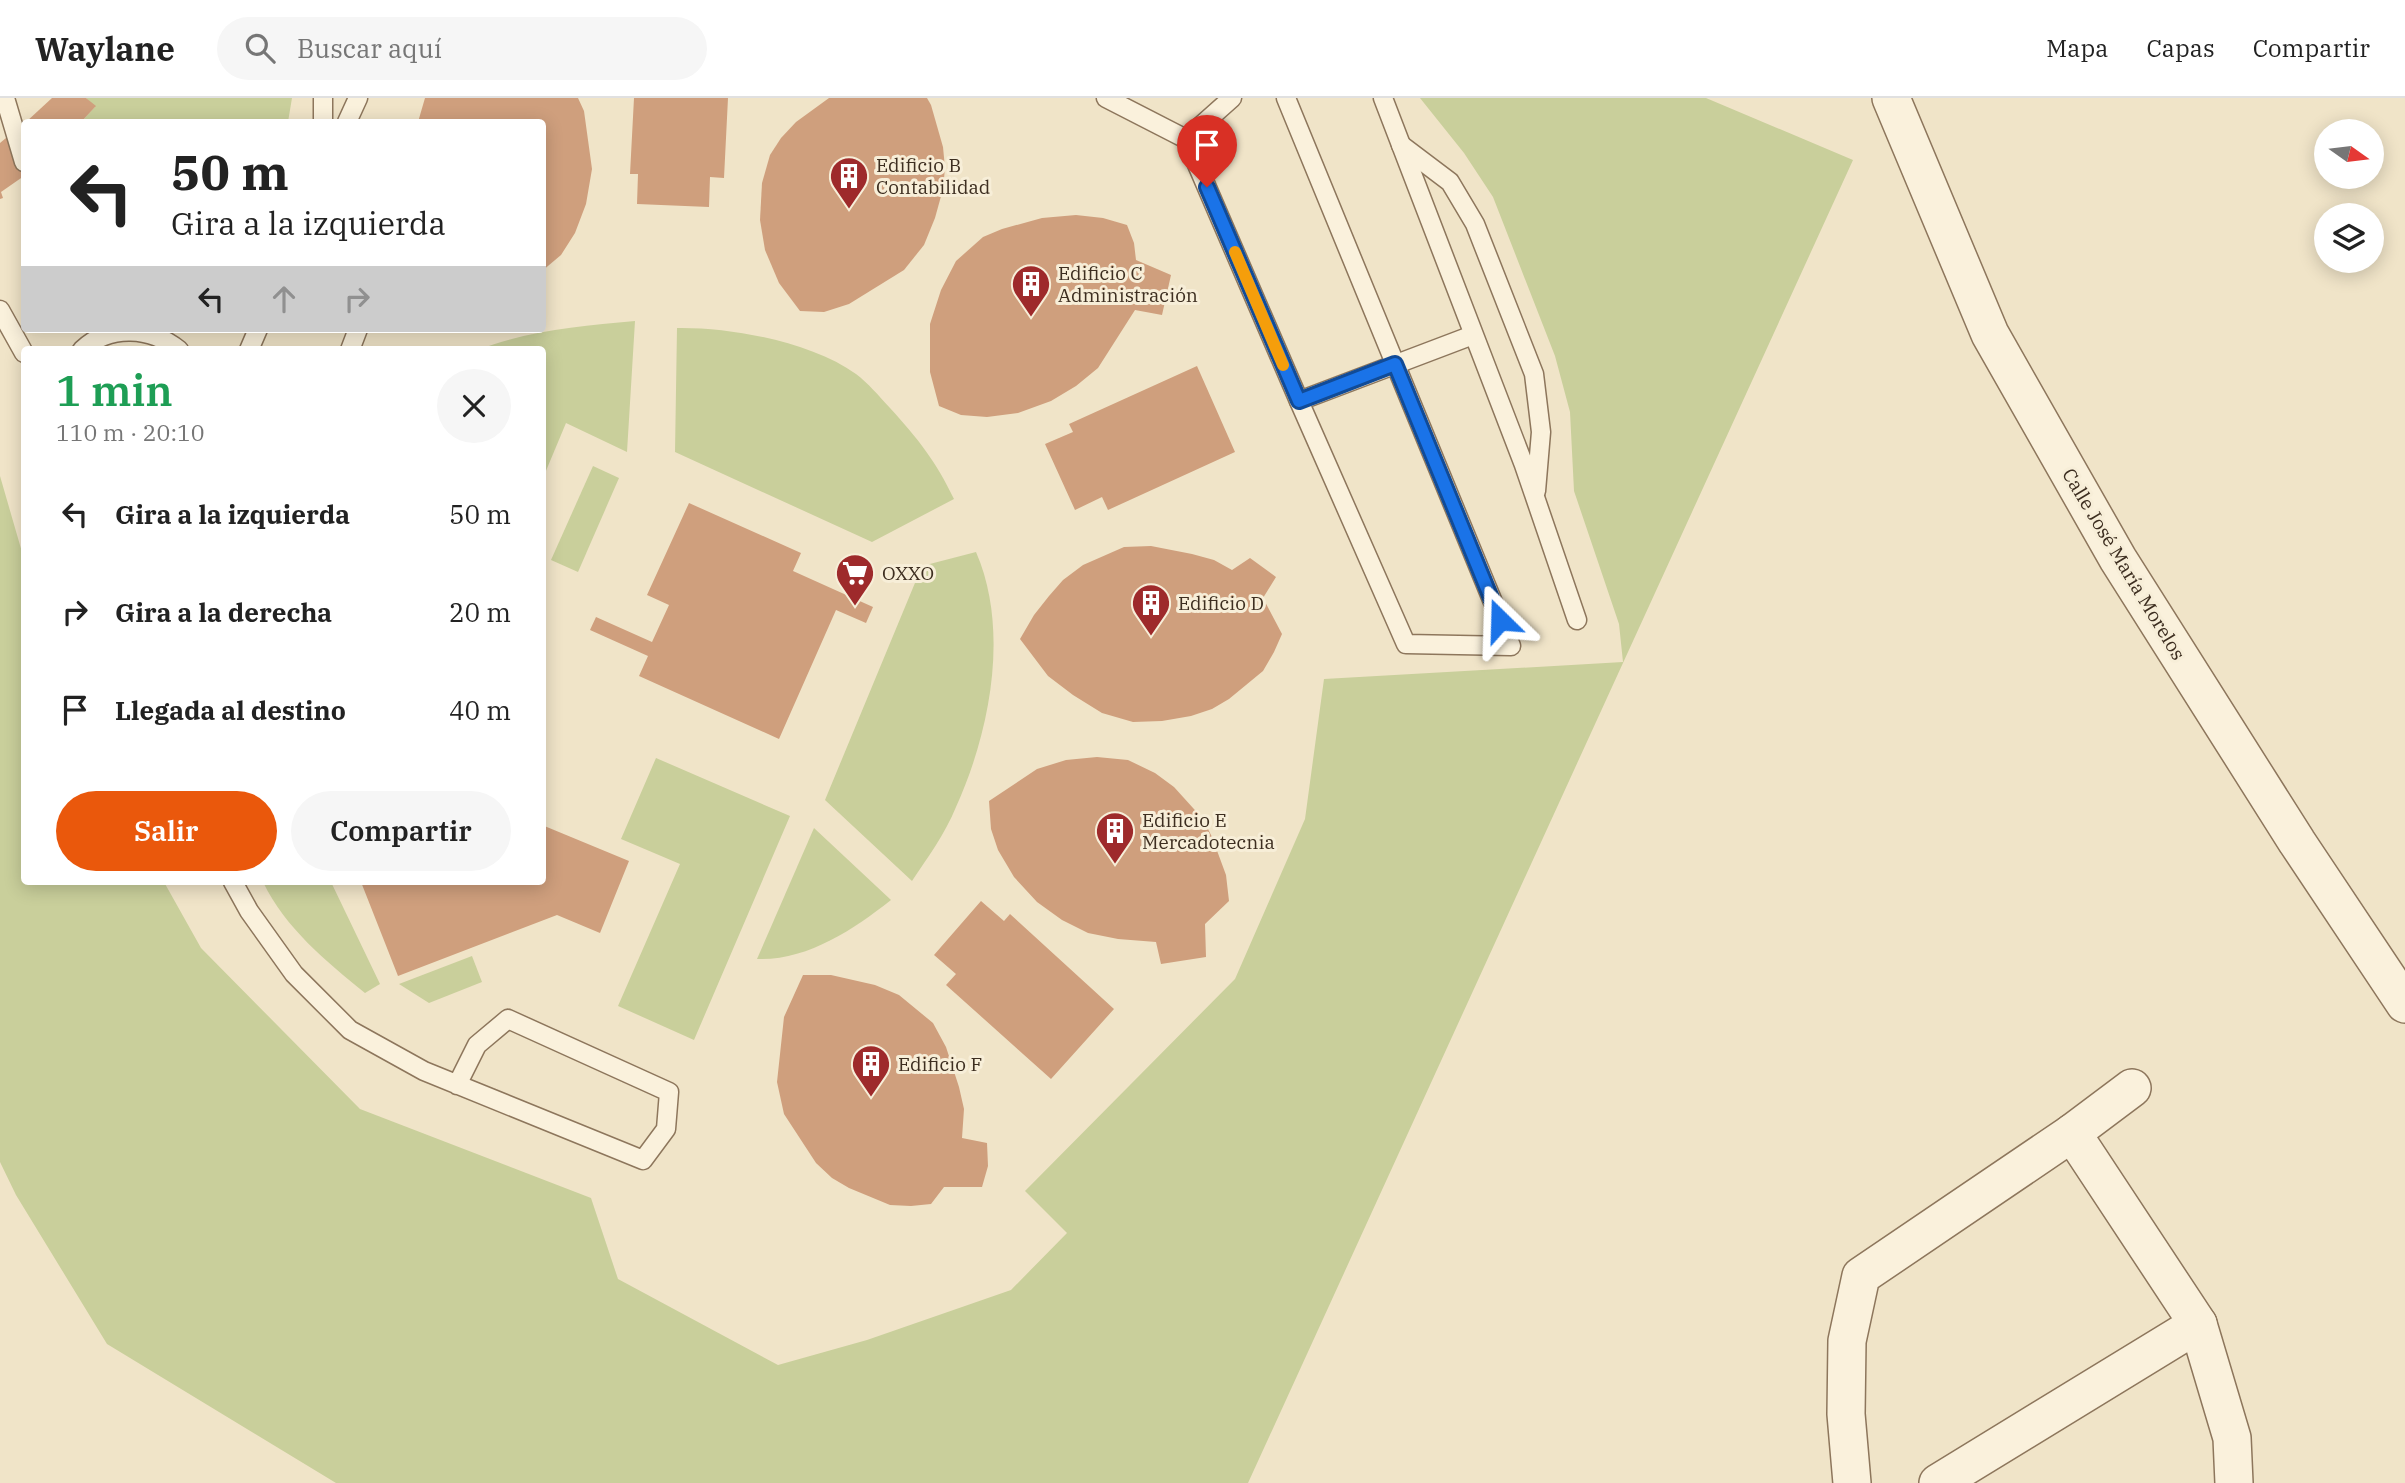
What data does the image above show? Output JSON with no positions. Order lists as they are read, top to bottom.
{
  "streets": {
    "street": ["Calle José María Morelos"]
  },
  "places": {
    "building": [
      "Edificio B Contabilidad",
      "Edificio C Administración",
      "Edificio D",
      "Edificio E Mercadotecnia",
      "Edificio F"
    ],
    "supermarket": ["OXXO"]
  },
  "north": "right",
  "page": {
    "header": "Waylane",
    "search": "Buscar aquí",
    "nav": ["Mapa", "Capas", "Compartir"],
    "turn": ["50 m", "Gira a la izquierda"],
    "heading": ["1 min", "110 m · 20:10"],
    "list": [
      {
        "name": "Gira a la izquierda",
        "value": "50 m"
      },
      {
        "name": "Gira a la derecha",
        "value": "20 m"
      },
      {
        "name": "Llegada al destino",
        "value": "40 m"
      }
    ],
    "buttons": ["Salir", "Compartir"]
  }
}
